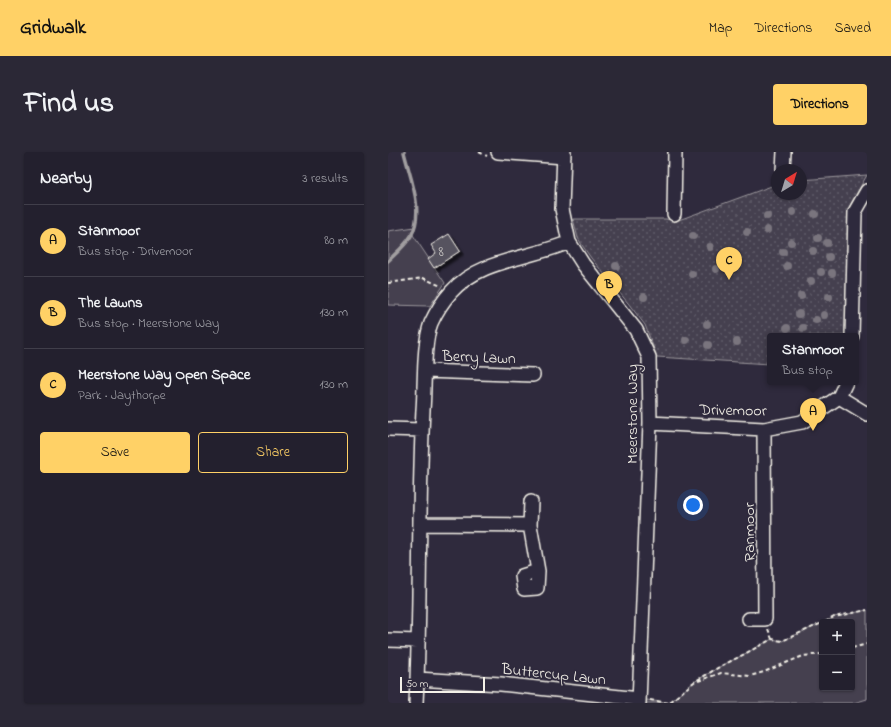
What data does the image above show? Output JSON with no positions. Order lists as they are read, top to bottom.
{
  "streets": {
    "street": [
      "Berry Lawn",
      "Drivemoor",
      "Meerstone Way",
      "Ranmoor",
      "Buttercup Lawn"
    ]
  },
  "crossings": [
    ["Drivemoor", "Meerstone Way"],
    ["Drivemoor", "Ranmoor"],
    ["Meerstone Way", "Buttercup Lawn"]
  ],
  "house_numbers": ["8"],
  "scale_bar": "50 m",
  "north": "top right",
  "page": {
    "header": "Gridwalk",
    "nav": ["Map", "Directions", "Saved"],
    "title": "Find us",
    "buttons": [
      "Directions",
      ["Save", "Share"]
    ],
    "heading": ["Nearby", "3 results"],
    "list": [
      {
        "mark": "A",
        "name": "Stanmoor",
        "note": "Bus stop · Drivemoor",
        "value": "80 m"
      },
      {
        "mark": "B",
        "name": "The Lawns",
        "note": "Bus stop · Meerstone Way",
        "value": "130 m"
      },
      {
        "mark": "C",
        "name": "Meerstone Way Open Space",
        "note": "Park · Jaythorpe",
        "value": "130 m"
      }
    ],
    "pins": ["C", "B", "A"],
    "popup": ["Stanmoor", "Bus stop"],
    "map_buttons": ["+", "−"],
    "scale": "50 m"
  }
}
